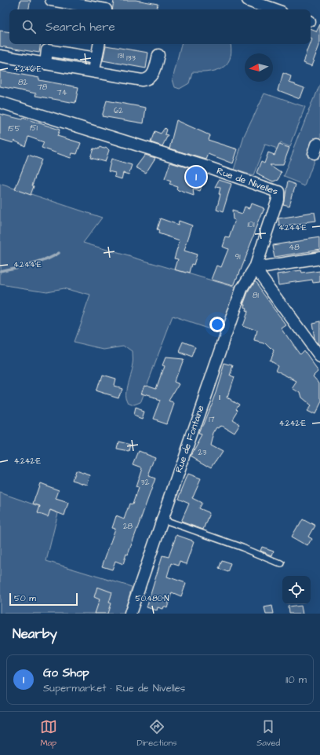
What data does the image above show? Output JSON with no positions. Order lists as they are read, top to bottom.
{
  "streets": {
    "street": ["Rue de Nivelles", "Rue de Fontaine"]
  },
  "crossings": [
    ["Rue de Nivelles", "Rue de Fontaine"]
  ],
  "house_numbers": [
    "131",
    "133",
    "82",
    "78",
    "74",
    "62",
    "151",
    "155",
    "101",
    "48",
    "91",
    "81",
    "11",
    "17",
    "23",
    "32",
    "28"
  ],
  "scale_bar": "50 m",
  "north": "left",
  "page": {
    "search": "Search here",
    "pins": "1",
    "scale": "50 m",
    "heading": "Nearby",
    "list": [
      {
        "mark": "1",
        "name": "Go Shop",
        "note": "Supermarket · Rue de Nivelles",
        "value": "110 m"
      }
    ],
    "nav": ["Map", "Directions", "Saved"]
  },
  "coordinates": [
    "4.246°E",
    "4.244°E",
    "4.242°E",
    "50.480°N"
  ]
}
